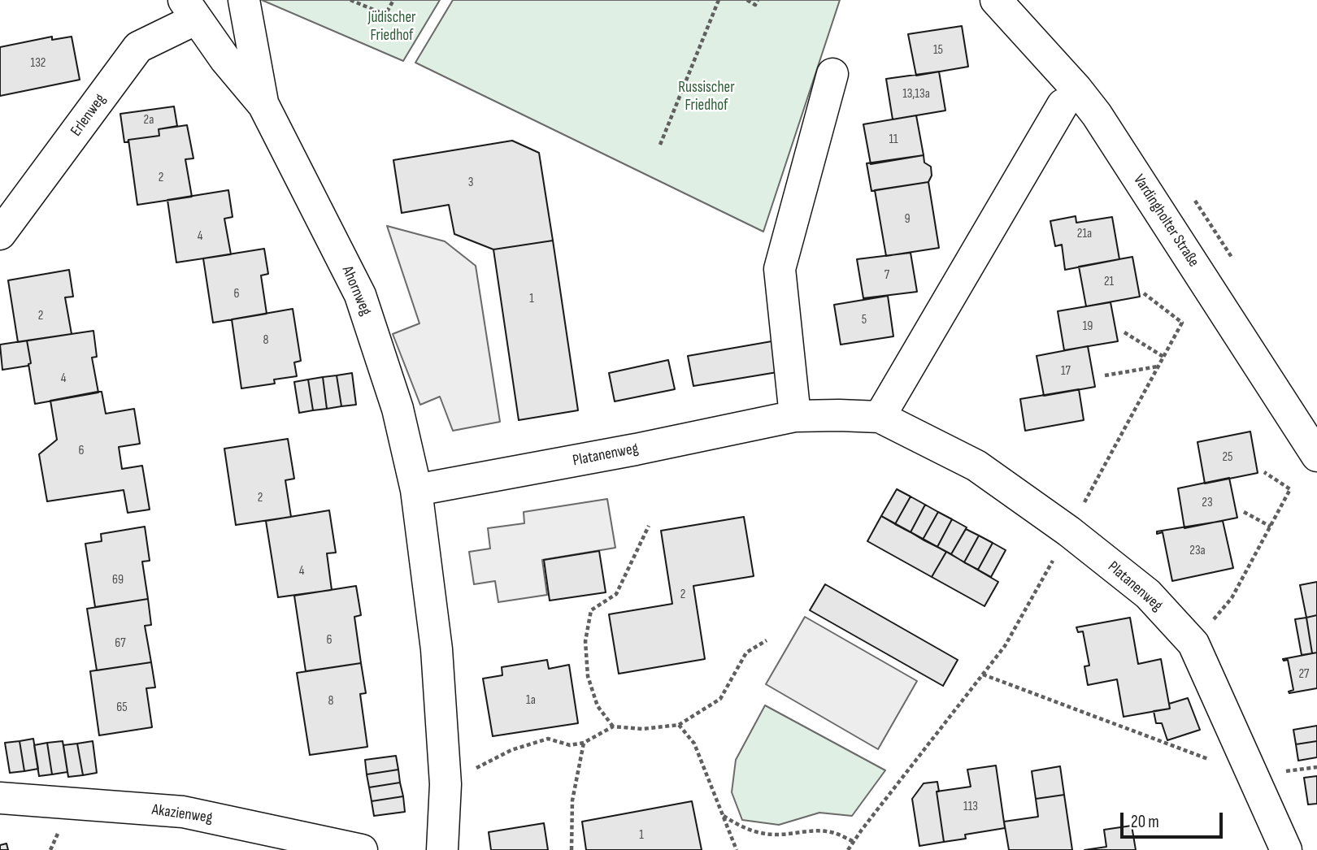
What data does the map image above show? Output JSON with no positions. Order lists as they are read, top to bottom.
{
  "streets": {
    "street": [
      "Erlenweg",
      "Vardingholter Straße",
      "Ahornweg",
      "Platanenweg",
      "Akazienweg"
    ]
  },
  "crossings": [
    ["Erlenweg", "Ahornweg"],
    ["Ahornweg", "Platanenweg"]
  ],
  "parks": ["Jüdischer Friedhof", "Russischer Friedhof"],
  "house_numbers": [
    "15",
    "132",
    "13,13a",
    "2a",
    "11",
    "2",
    "3",
    "9",
    "21a",
    "4",
    "7",
    "21",
    "6",
    "1",
    "2",
    "5",
    "19",
    "8",
    "17",
    "4",
    "6",
    "25",
    "2",
    "23",
    "23a",
    "4",
    "69",
    "2",
    "6",
    "67",
    "27",
    "1a",
    "8",
    "65",
    "113",
    "1"
  ],
  "scale_bar": "20 m"
}
